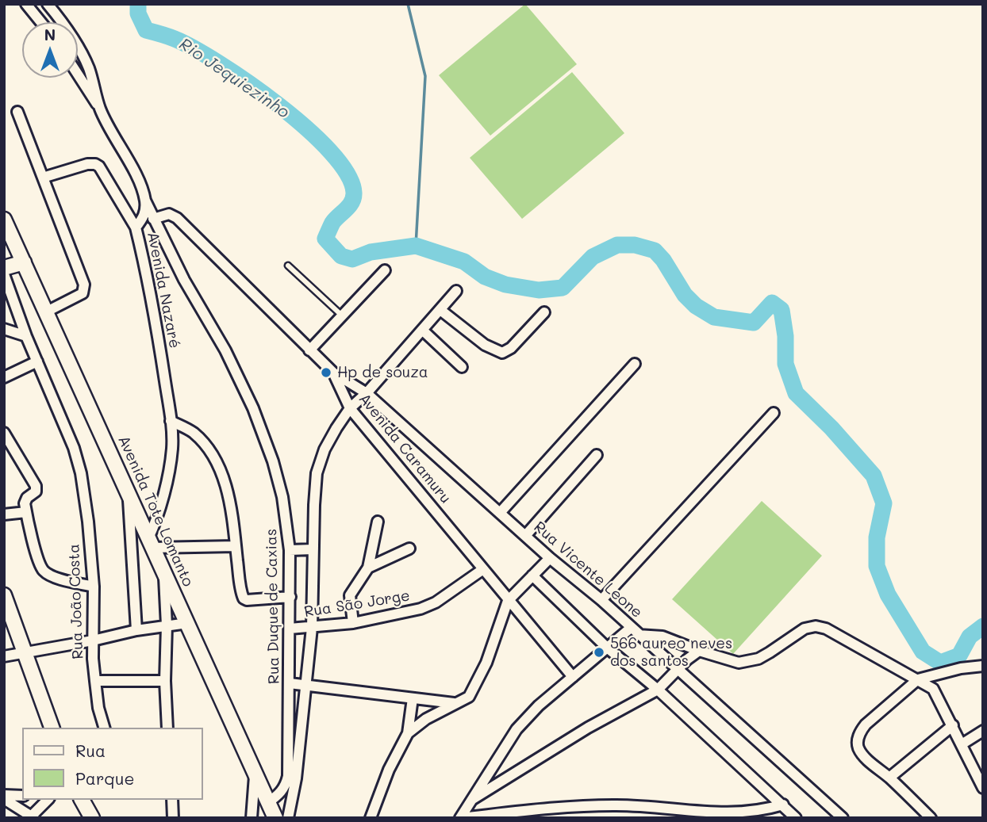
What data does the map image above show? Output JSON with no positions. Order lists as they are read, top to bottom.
{
  "streets": {
    "main road": ["Avenida Tote Lomanto"],
    "street": [
      "Avenida Nazaré",
      "Avenida Caramuru",
      "Rua Vicente Leone",
      "Rua João Costa",
      "Rua São Jorge",
      "Rua Duque de Caxias"
    ]
  },
  "crossings": [
    ["Avenida Nazaré", "Avenida Tote Lomanto"],
    ["Avenida Nazaré", "Rua Duque de Caxias"],
    ["Avenida Caramuru", "Rua Vicente Leone"],
    ["Avenida Caramuru", "Rua São Jorge"],
    ["Avenida Caramuru", "Rua Duque de Caxias"],
    ["Avenida Tote Lomanto", "Rua Duque de Caxias"],
    ["Rua Vicente Leone", "Rua Duque de Caxias"],
    ["Rua São Jorge", "Rua Duque de Caxias"]
  ],
  "water": ["Rio Jequiezinho"],
  "places": ["Hp de souza", "566 aureo neves dos santos"],
  "legend": ["Rua", "Parque"],
  "north": "top"
}
